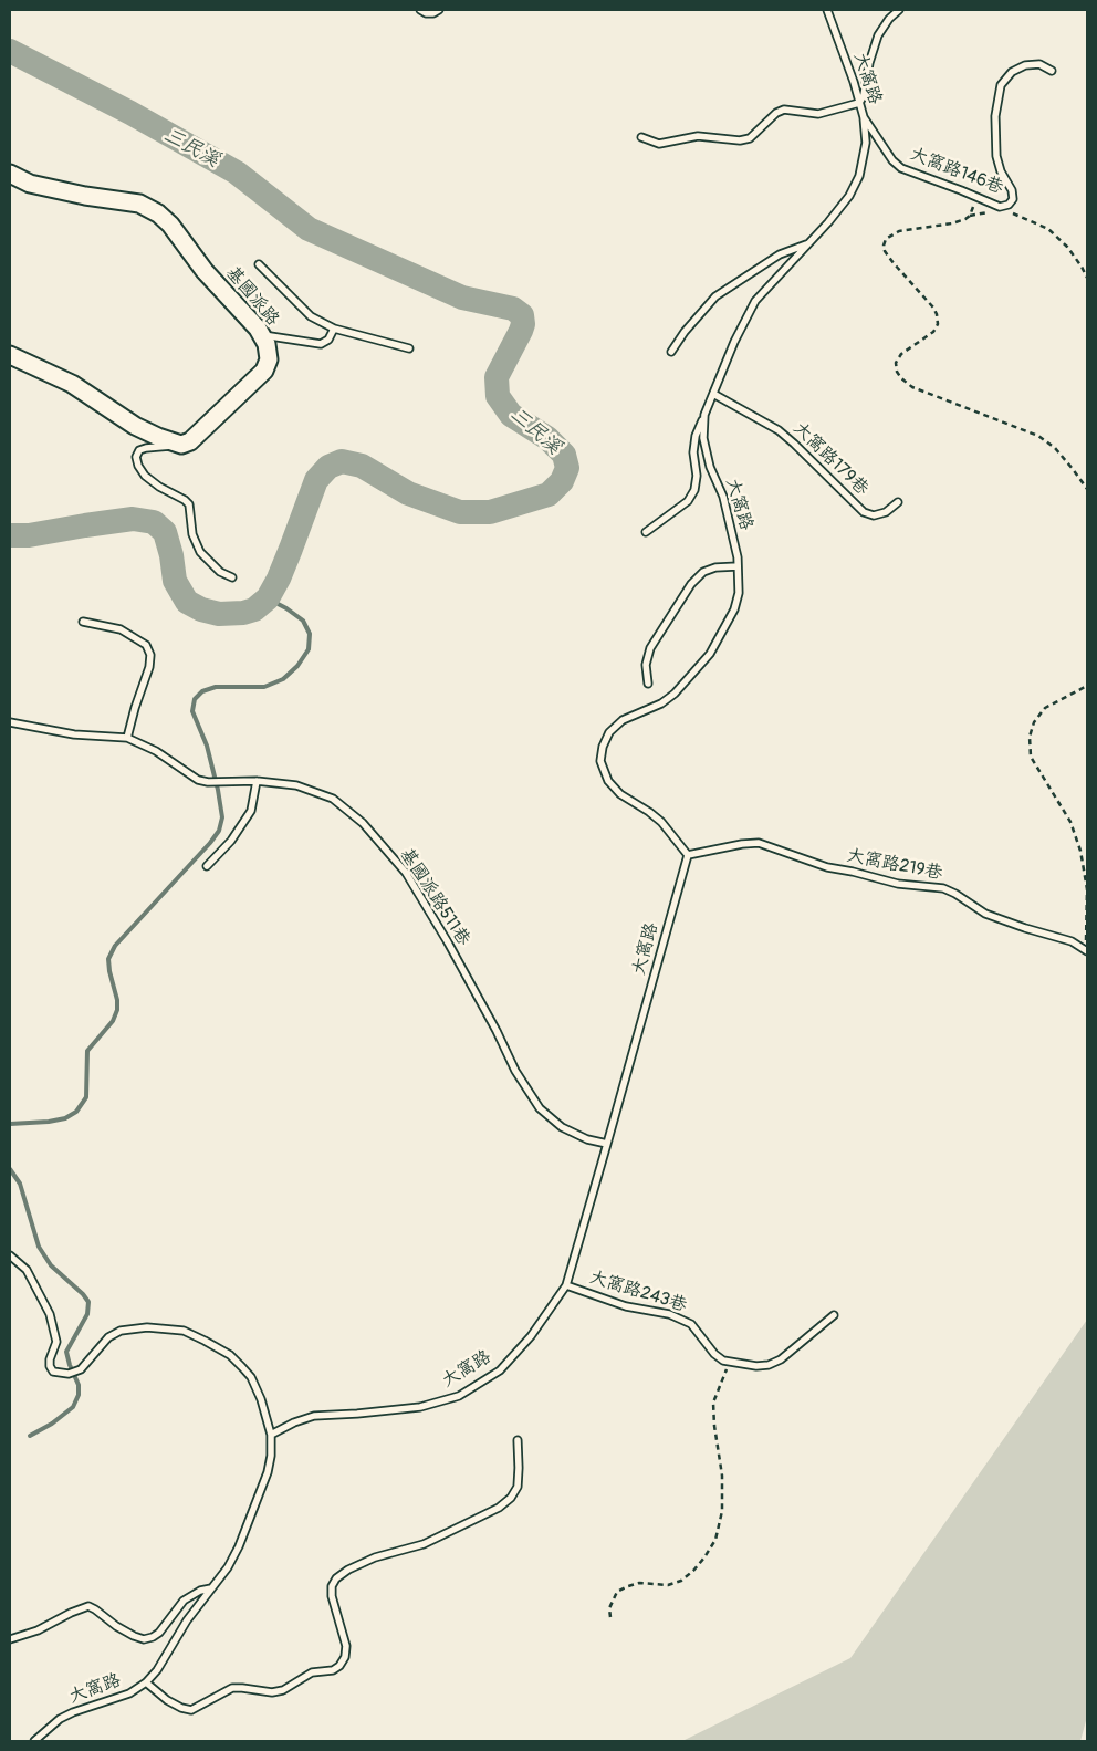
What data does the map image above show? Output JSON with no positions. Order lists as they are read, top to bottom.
{
  "streets": {
    "street": ["基國派路"],
    "lane": [
      "大窩路",
      "大窩路146巷",
      "大窩路179巷",
      "大窩路219巷",
      "基國派路511巷",
      "大窩路243巷"
    ]
  },
  "crossings": [
    ["大窩路", "大窩路146巷"],
    ["大窩路", "大窩路179巷"],
    ["大窩路", "大窩路219巷"],
    ["大窩路", "基國派路511巷"],
    ["大窩路", "大窩路243巷"]
  ],
  "water": ["三民溪"]
}
